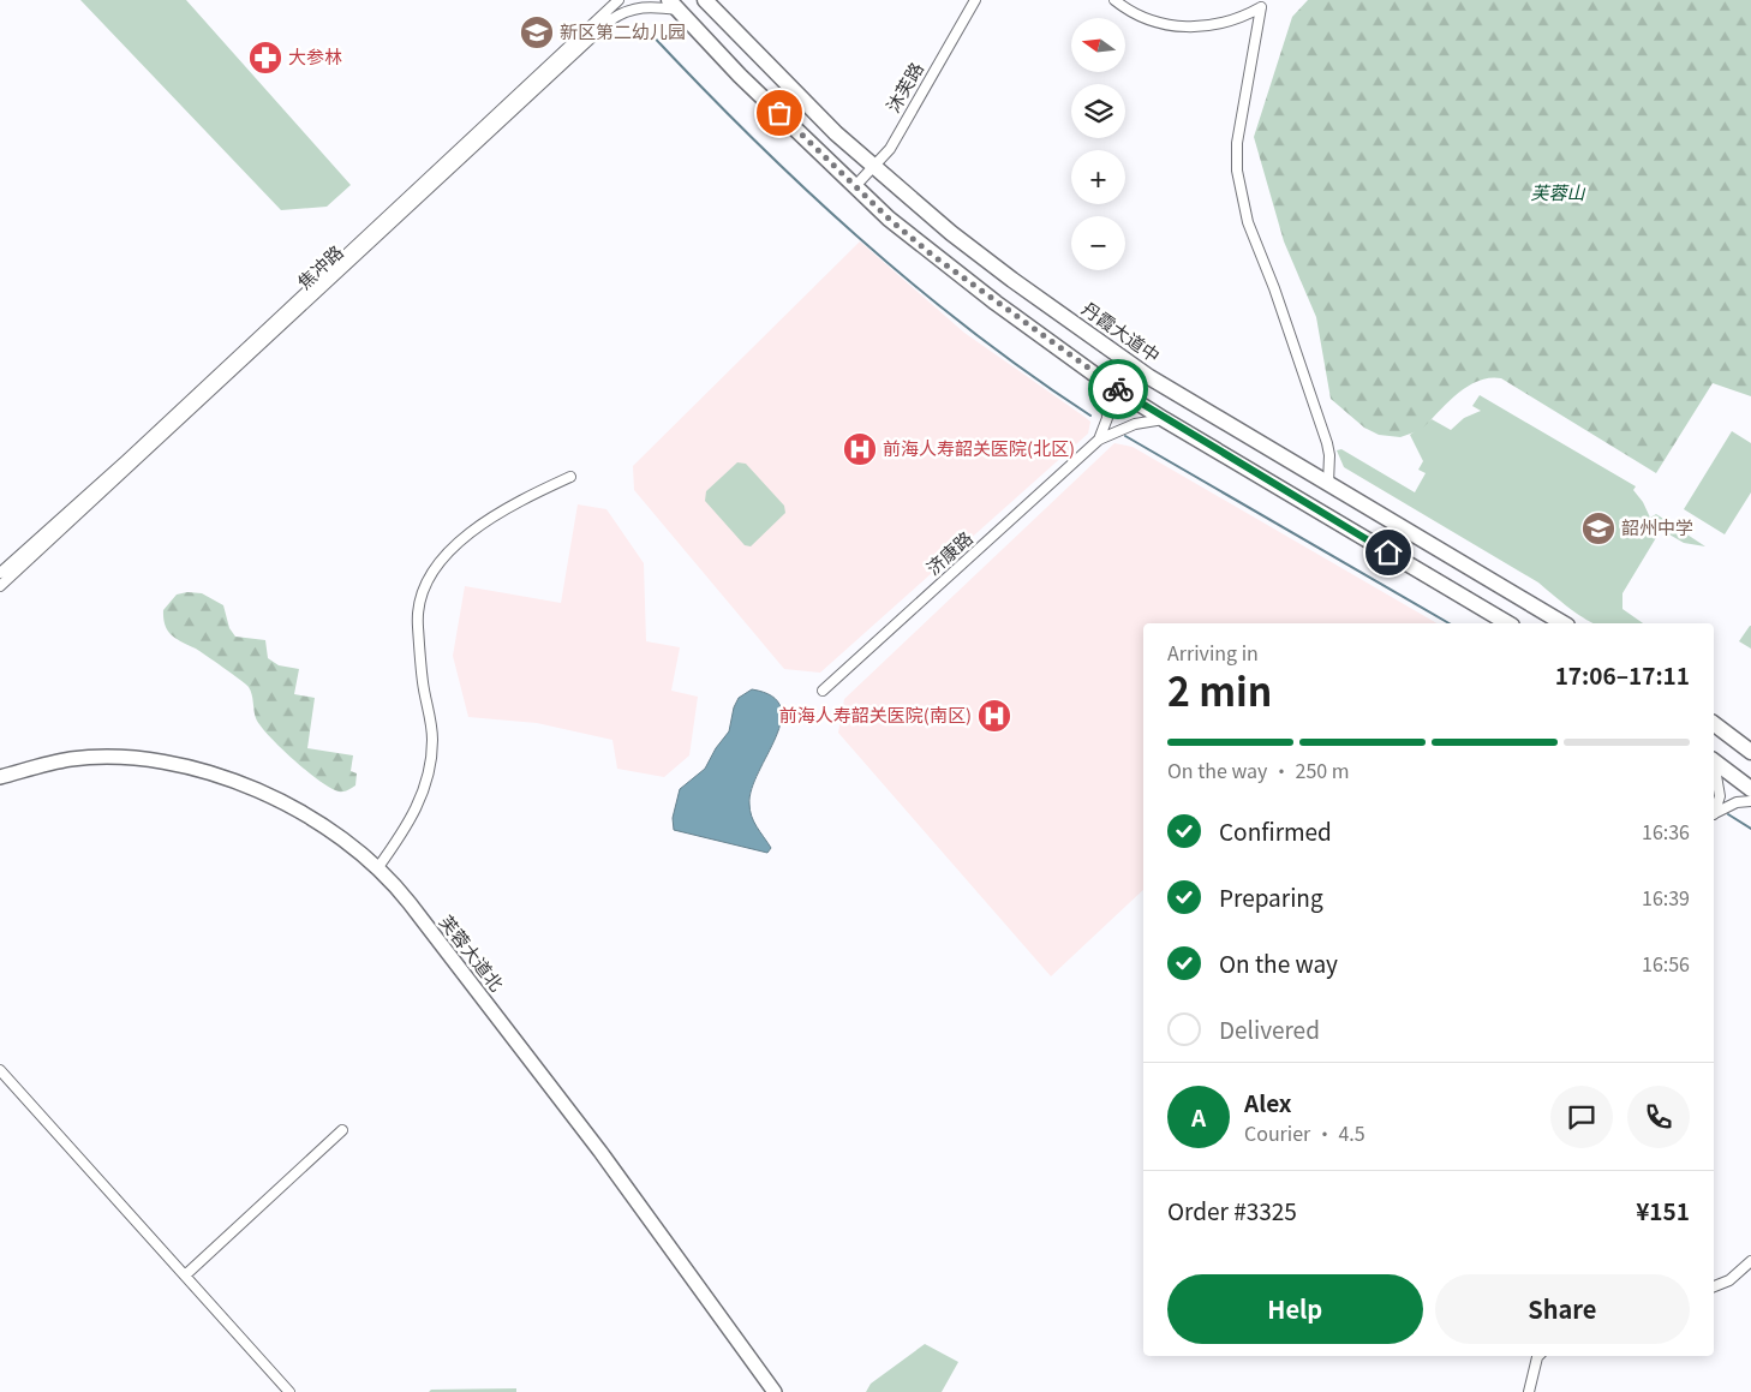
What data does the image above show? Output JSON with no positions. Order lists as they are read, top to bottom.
{
  "streets": {
    "main road": ["丹霞大道中", "芙蓉大道北"],
    "street": ["沐芙路", "焦冲路", "济康路"]
  },
  "crossings": [
    ["沐芙路", "丹霞大道中"]
  ],
  "parks": ["芙蓉山"],
  "places": {
    "school or university": ["新区第二幼儿园", "韶州中学"],
    "pharmacy": ["大参林"],
    "hospital": ["前海人寿韶关医院(北区)", "前海人寿韶关医院(南区)"]
  },
  "north": "left",
  "page": {
    "map_buttons": ["+", "−"],
    "heading": ["2 min", "Arriving in", "17:06–17:11"],
    "panel": [
      "Alex",
      "Courier · 4.5",
      "Order #3325",
      "¥151"
    ],
    "bar": "On the way · 250 m",
    "list": [
      ["Confirmed", "16:36"],
      ["Preparing", "16:39"],
      ["On the way", "16:56"],
      "Delivered"
    ],
    "round": "A",
    "buttons": ["Help", "Share"]
  }
}
